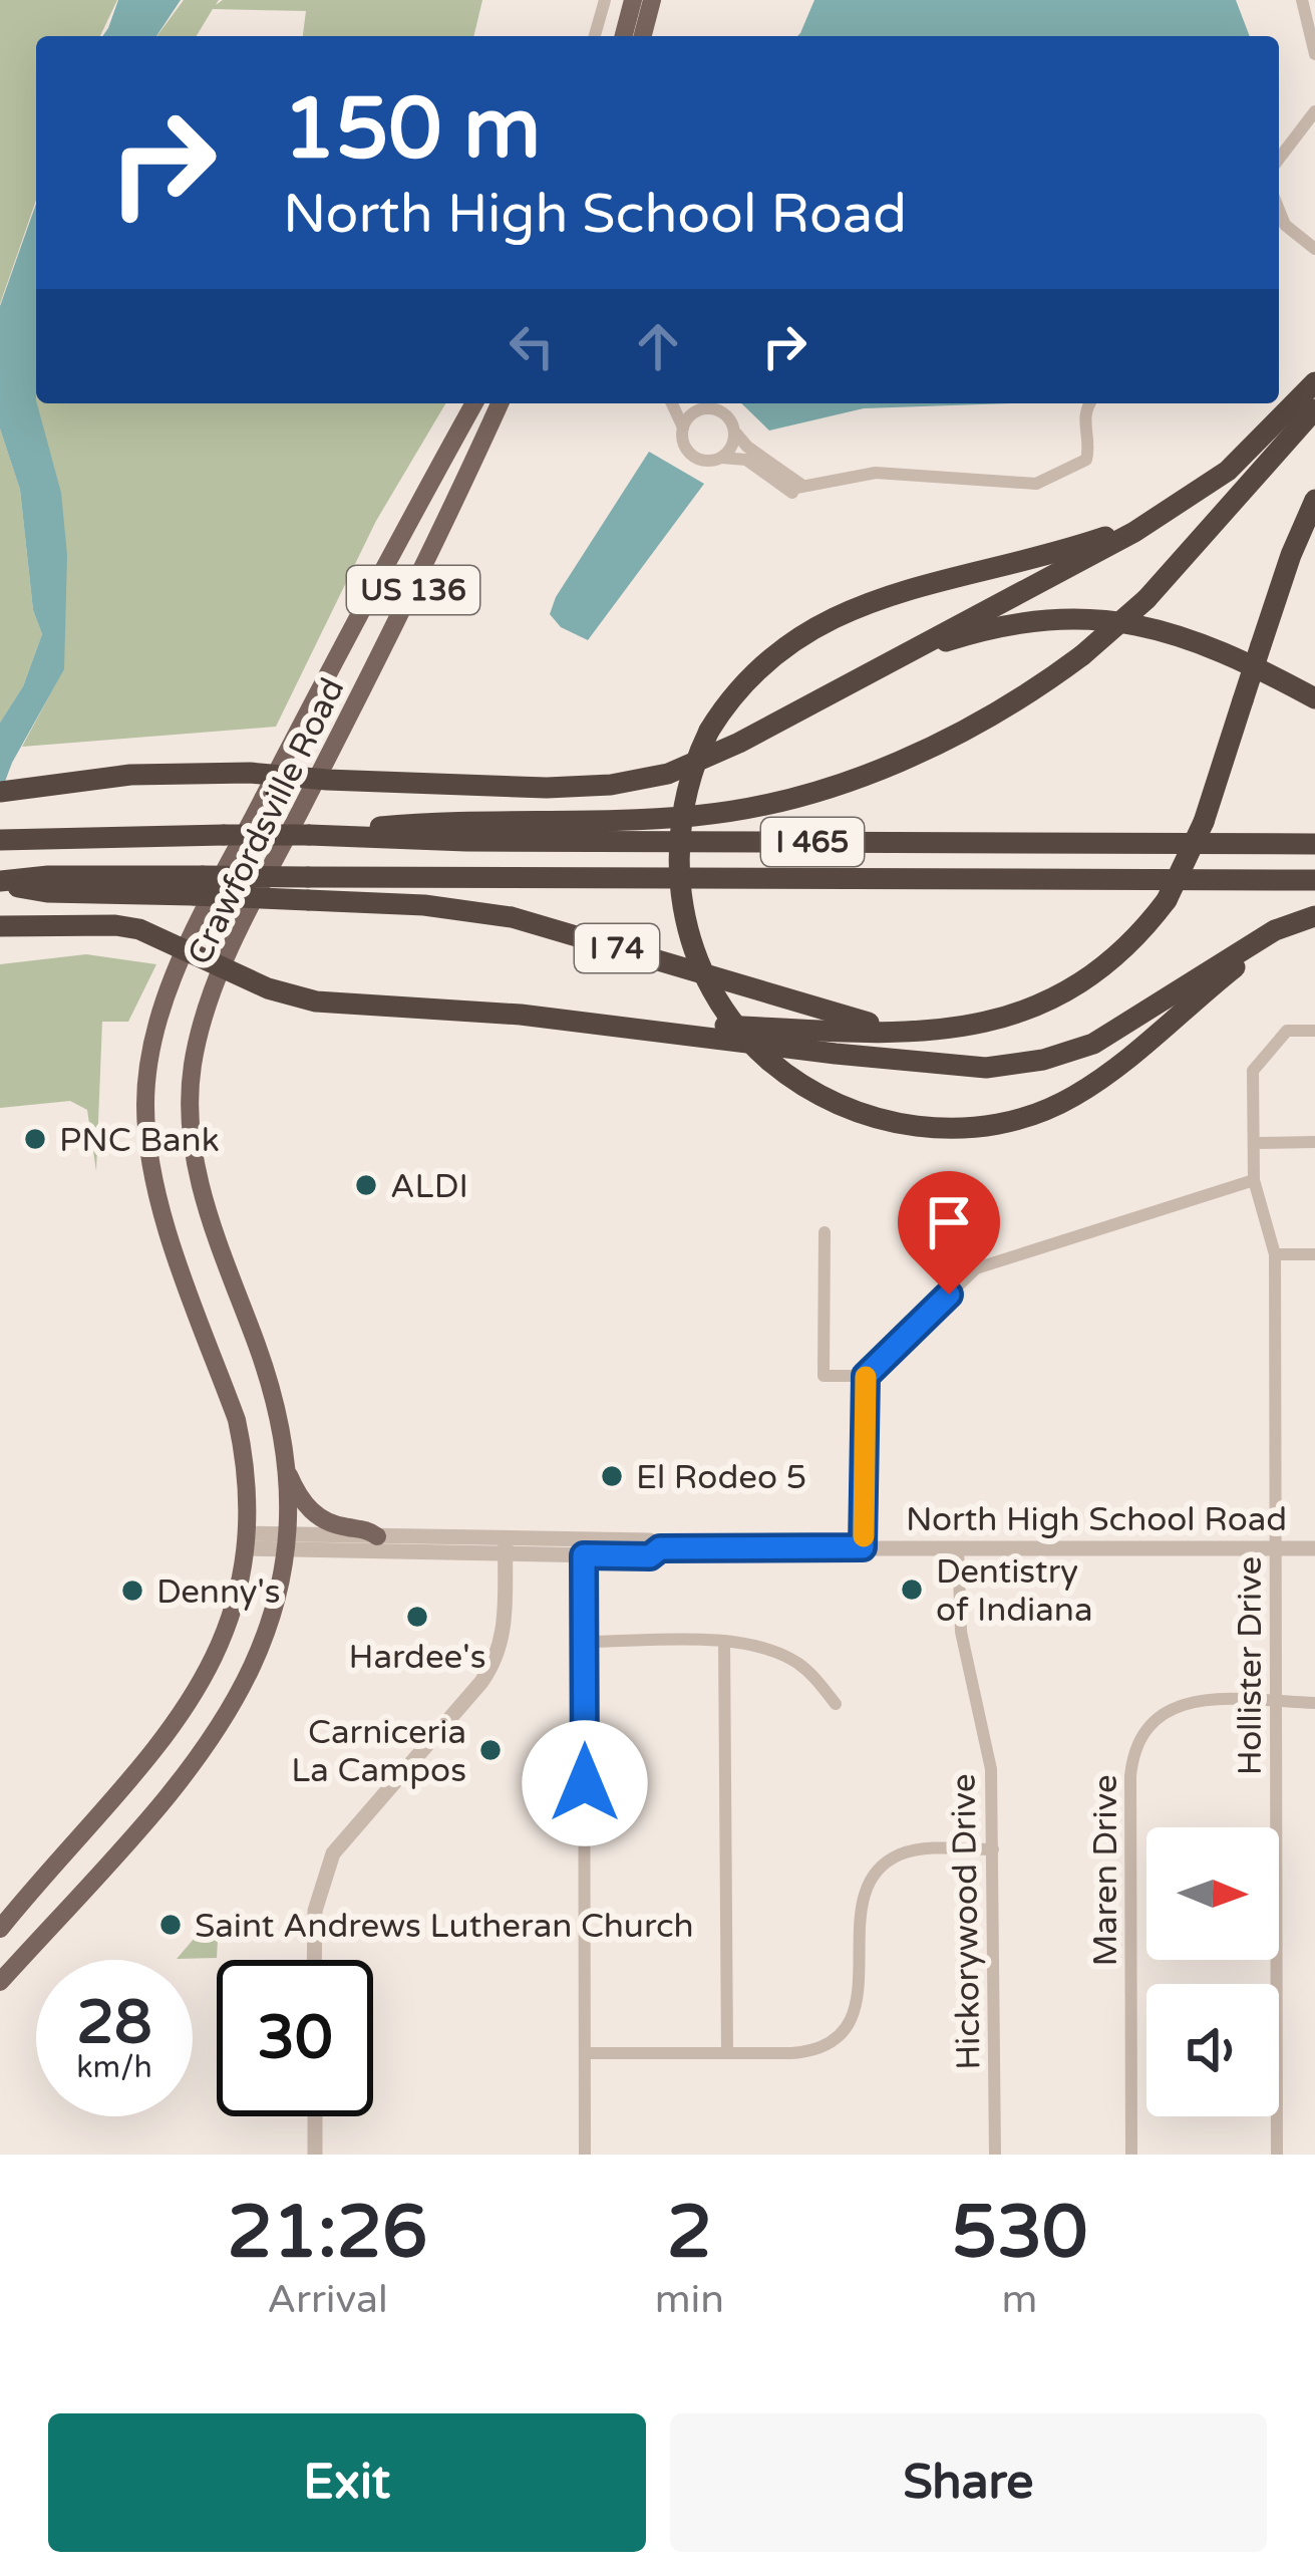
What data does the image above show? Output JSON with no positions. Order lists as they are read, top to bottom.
{
  "streets": {
    "highway": ["I 465", "I 74"],
    "main road": ["US 136", "Crawfordsville Road"],
    "street": [
      "North High School Road",
      "Hollister Drive",
      "Maren Drive",
      "Hickorywood Drive"
    ]
  },
  "crossings": [
    ["Crawfordsville Road", "North High School Road"],
    ["I 465", "I 74"],
    ["North High School Road", "Hollister Drive"],
    ["North High School Road", "Hickorywood Drive"],
    ["Hollister Drive", "Maren Drive"]
  ],
  "places": [
    "PNC Bank",
    "ALDI",
    "El Rodeo 5",
    "Dentistry of Indiana",
    "Denny's",
    "Hardee's",
    "Carniceria La Campos",
    "Saint Andrews Lutheran Church"
  ],
  "north": "right",
  "page": {
    "turn": ["150 m", "North High School Road"],
    "speed": "28 km/h",
    "limit": "30",
    "eta": [
      "21:26",
      "Arrival",
      "2",
      "min",
      "530",
      "m"
    ],
    "buttons": ["Exit", "Share"]
  }
}
